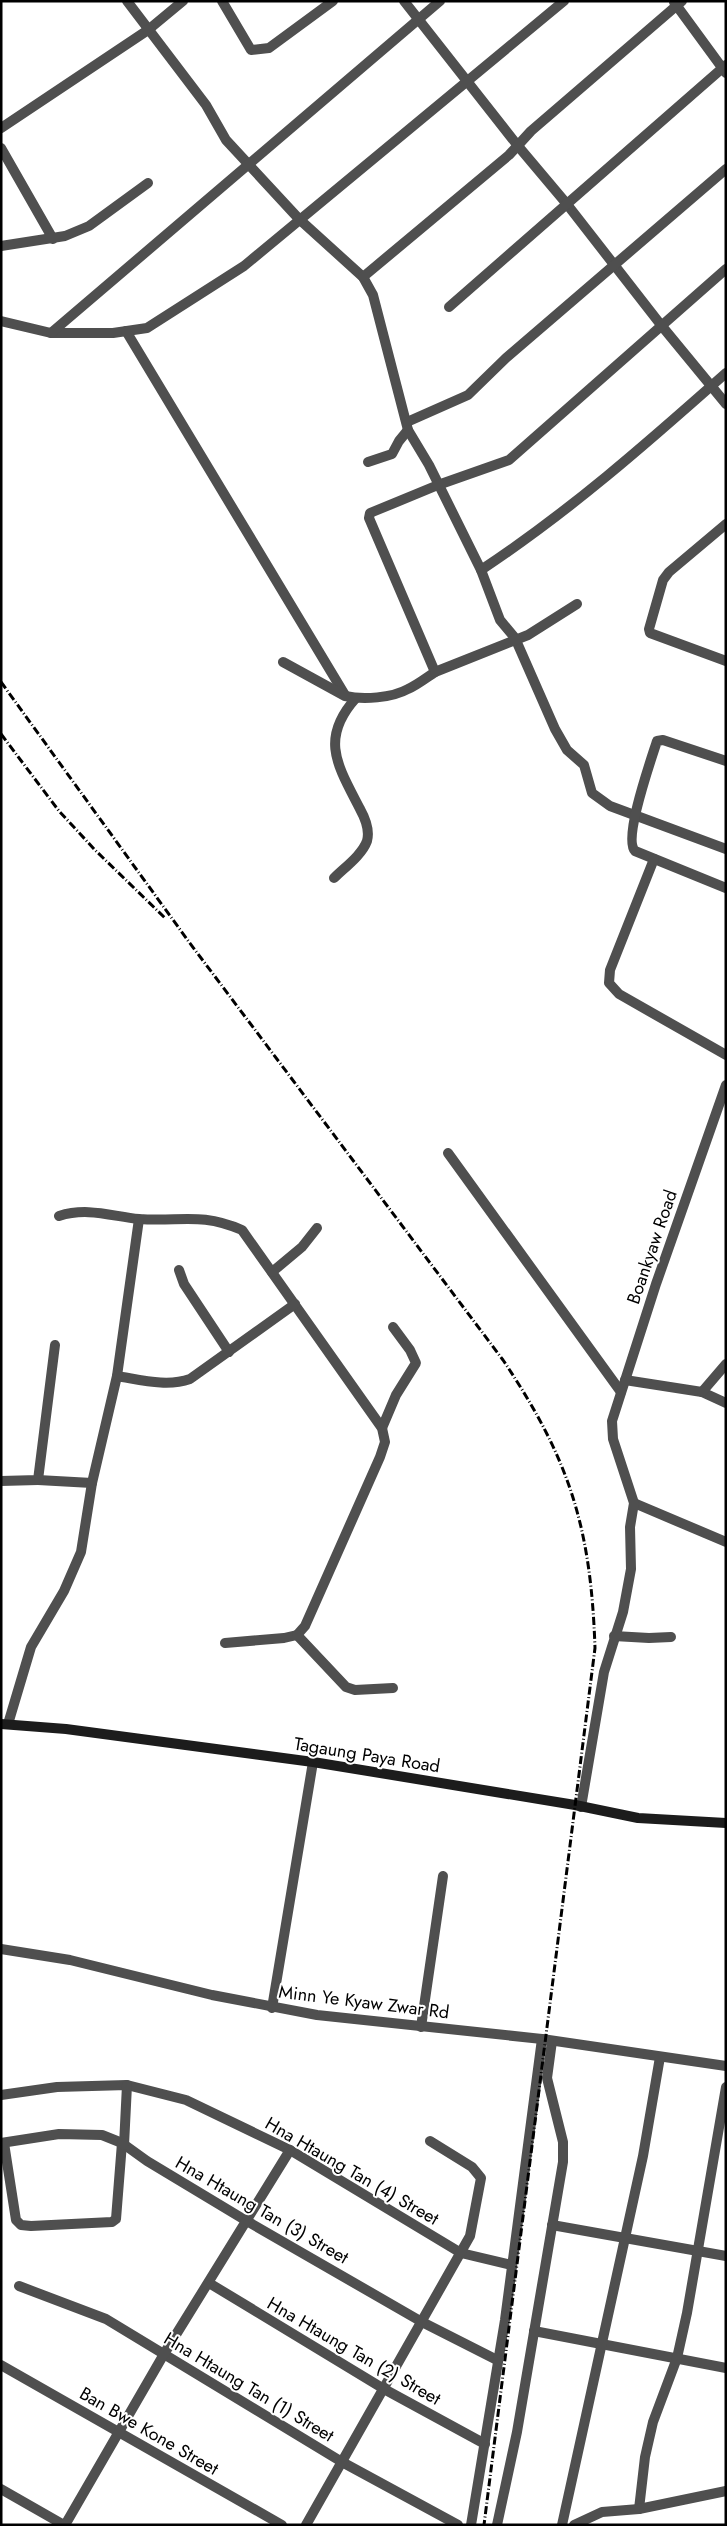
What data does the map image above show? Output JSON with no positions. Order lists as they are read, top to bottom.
{
  "streets": {
    "main road": ["Tagaung Paya Road"],
    "street": [
      "Boankyaw Road",
      "Minn Ye Kyaw Zwar Rd",
      "Hna Htaung Tan (4) Street",
      "Hna Htaung Tan (3) Street",
      "Hna Htaung Tan (2) Street",
      "Hna Htaung Tan (1) Street",
      "Ban Bwe Kone Street"
    ]
  }
}
